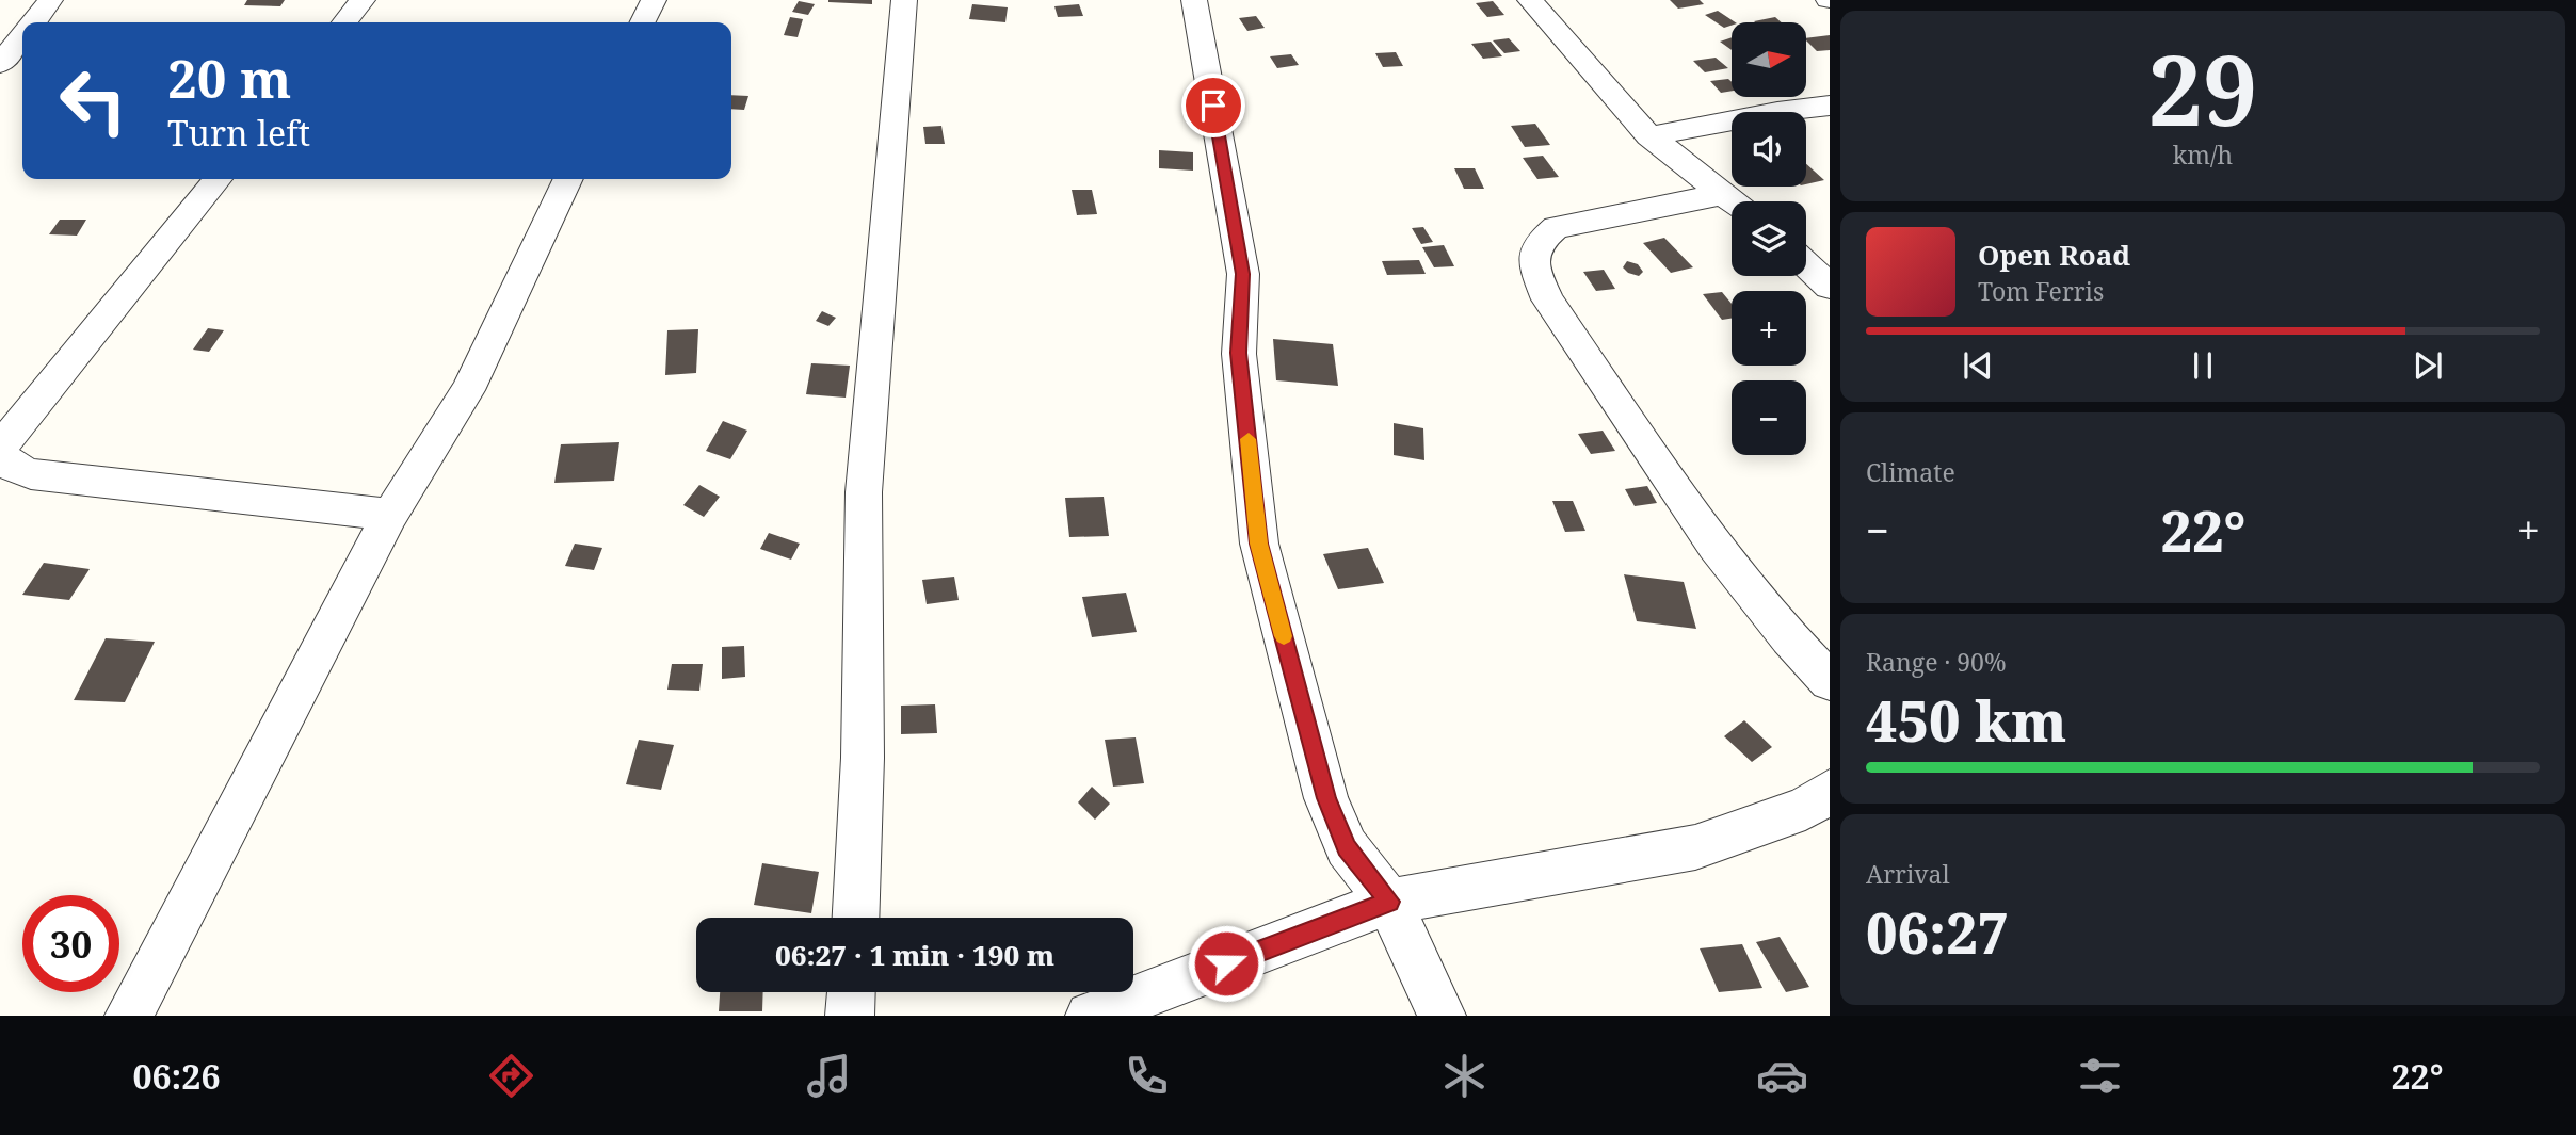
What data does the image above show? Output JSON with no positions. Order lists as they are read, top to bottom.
{
  "north": "right",
  "page": {
    "tile": [
      ["29", "km/h"],
      "Climate",
      ["Range · 90%", "450 km"],
      ["Arrival", "06:27"]
    ],
    "map_buttons": ["+", "−"],
    "turn": ["20 m", "Turn left"],
    "song": ["Open Road", "Tom Ferris"],
    "heat": ["−", "22°", "+"],
    "limit": "30",
    "trip": "06:27 · 1 min · 190 m",
    "tabs": ["06:26", "22°"]
  }
}
